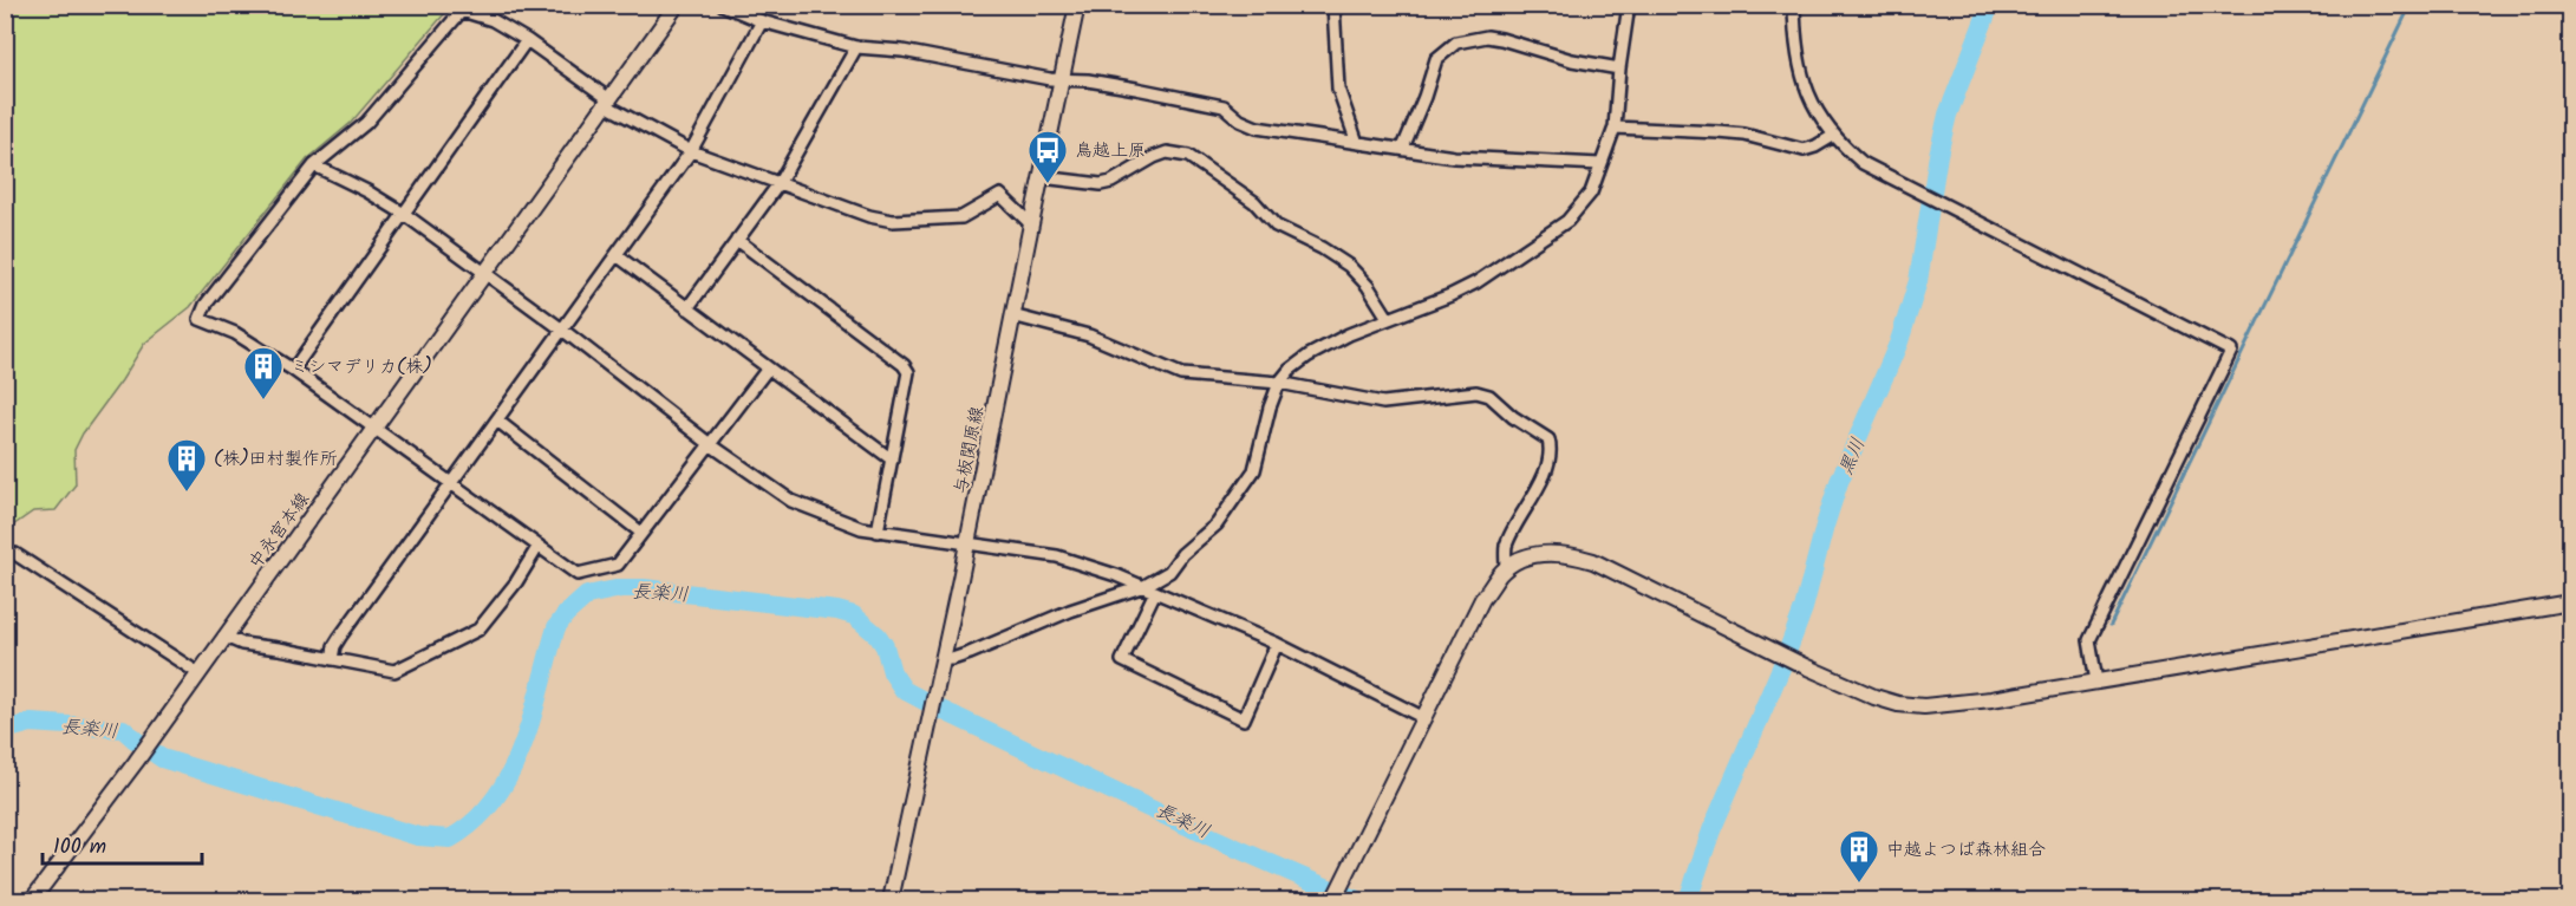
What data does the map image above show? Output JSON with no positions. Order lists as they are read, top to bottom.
{
  "streets": {
    "main road": ["与板関原線", "中永宮本線"]
  },
  "water": ["黒川", "長楽川"],
  "places": {
    "bus stop": ["鳥越上原"],
    "building": ["ミシマデリカ(株)", "(株)田村製作所", "中越よつば森林組合"]
  },
  "scale_bar": "100 m"
}
